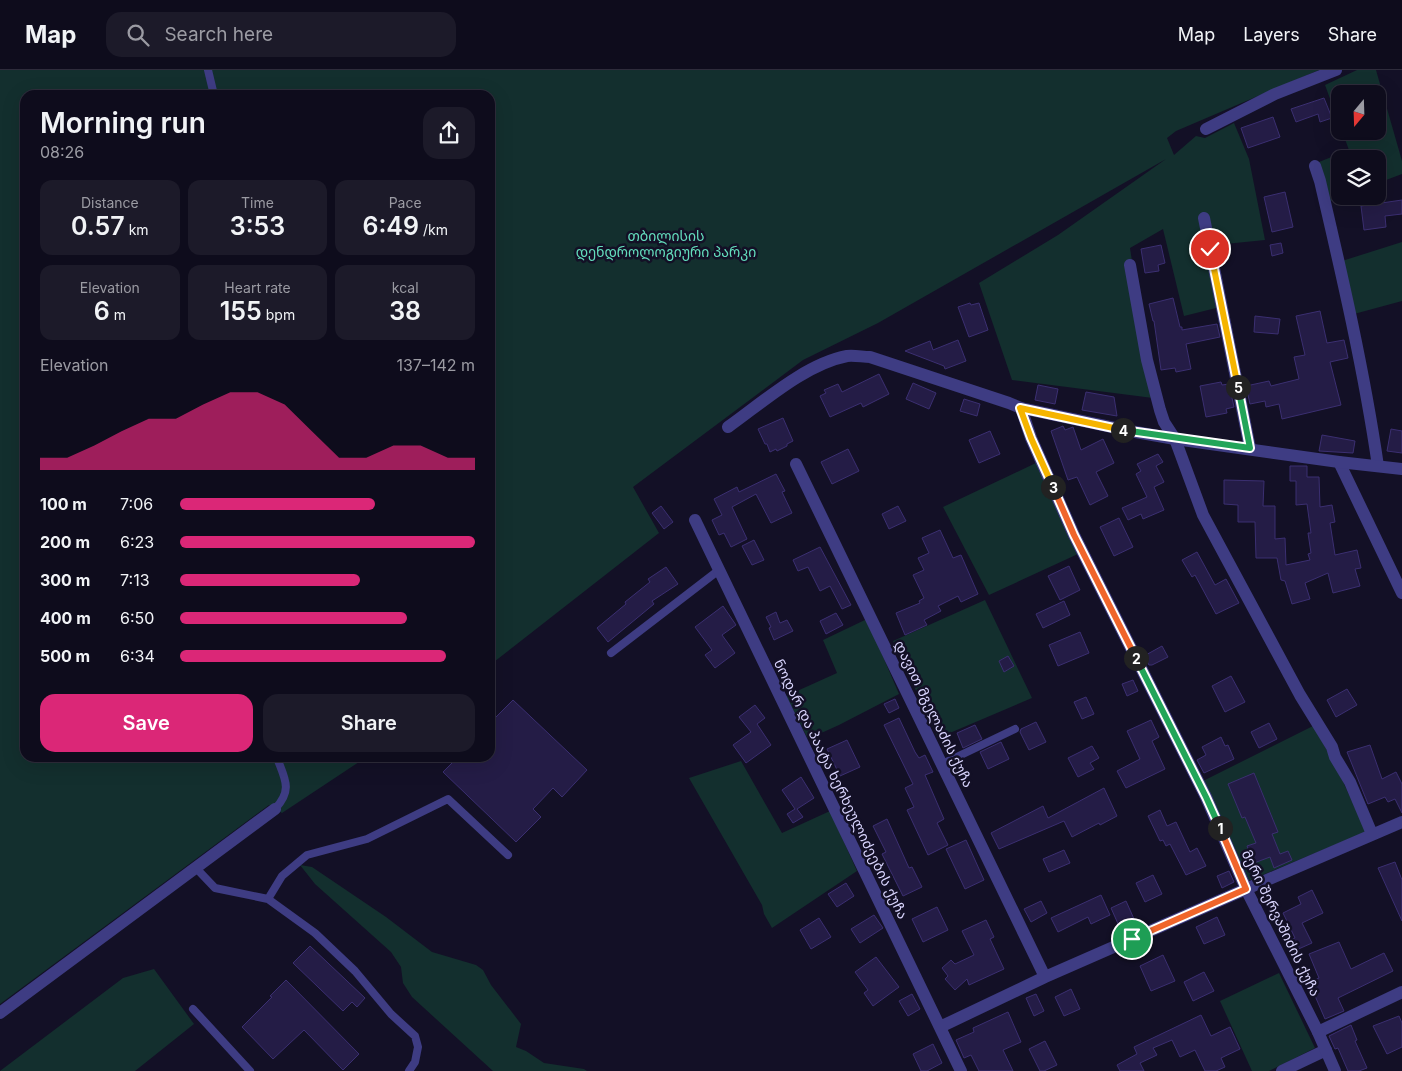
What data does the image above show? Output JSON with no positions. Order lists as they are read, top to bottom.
{
  "streets": {
    "street": ["დავით მგელაძის ქუჩა", "ნოდარ და პაატა ხერხეულიძეების ქუჩა", "მერი შერვაშიძის ქუჩა"]
  },
  "parks": ["თბილისის დენდროლოგიური პარკი"],
  "north": "bottom",
  "page": {
    "header": "Map",
    "search": "Search here",
    "nav": ["Map", "Layers", "Share"],
    "heading": ["Morning run", "08:26"],
    "stats": [
      ["Distance", "0.57 km"],
      ["Time", "3:53"],
      ["Pace", "6:49 /km"],
      ["Elevation", "6 m"],
      ["Heart rate", "155 bpm"],
      ["kcal", "38"]
    ],
    "chart": ["Elevation", "137–142 m"],
    "pins": [
      "5",
      "4",
      "3",
      "2",
      "1"
    ],
    "list": [
      {
        "name": "100 m",
        "note": "7:06"
      },
      {
        "name": "200 m",
        "note": "6:23"
      },
      {
        "name": "300 m",
        "note": "7:13"
      },
      {
        "name": "400 m",
        "note": "6:50"
      },
      {
        "name": "500 m",
        "note": "6:34"
      }
    ],
    "buttons": ["Save", "Share"]
  }
}
